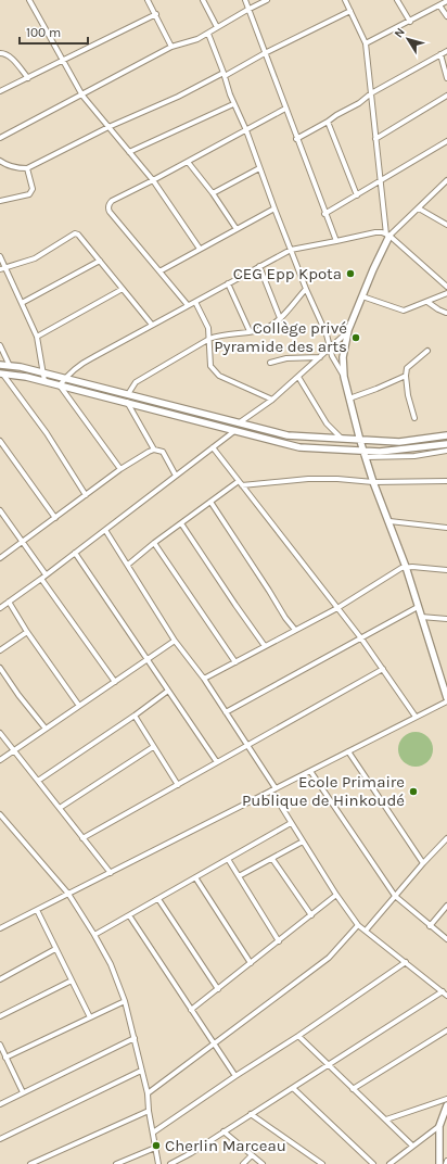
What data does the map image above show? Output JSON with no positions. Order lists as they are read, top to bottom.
{
  "places": [
    "CEG Epp Kpota",
    "Collège privé Pyramide des arts",
    "Ecole Primaire Publique de Hinkoudé",
    "Cherlin Marceau"
  ],
  "scale_bar": "100 m",
  "north": "top left"
}
